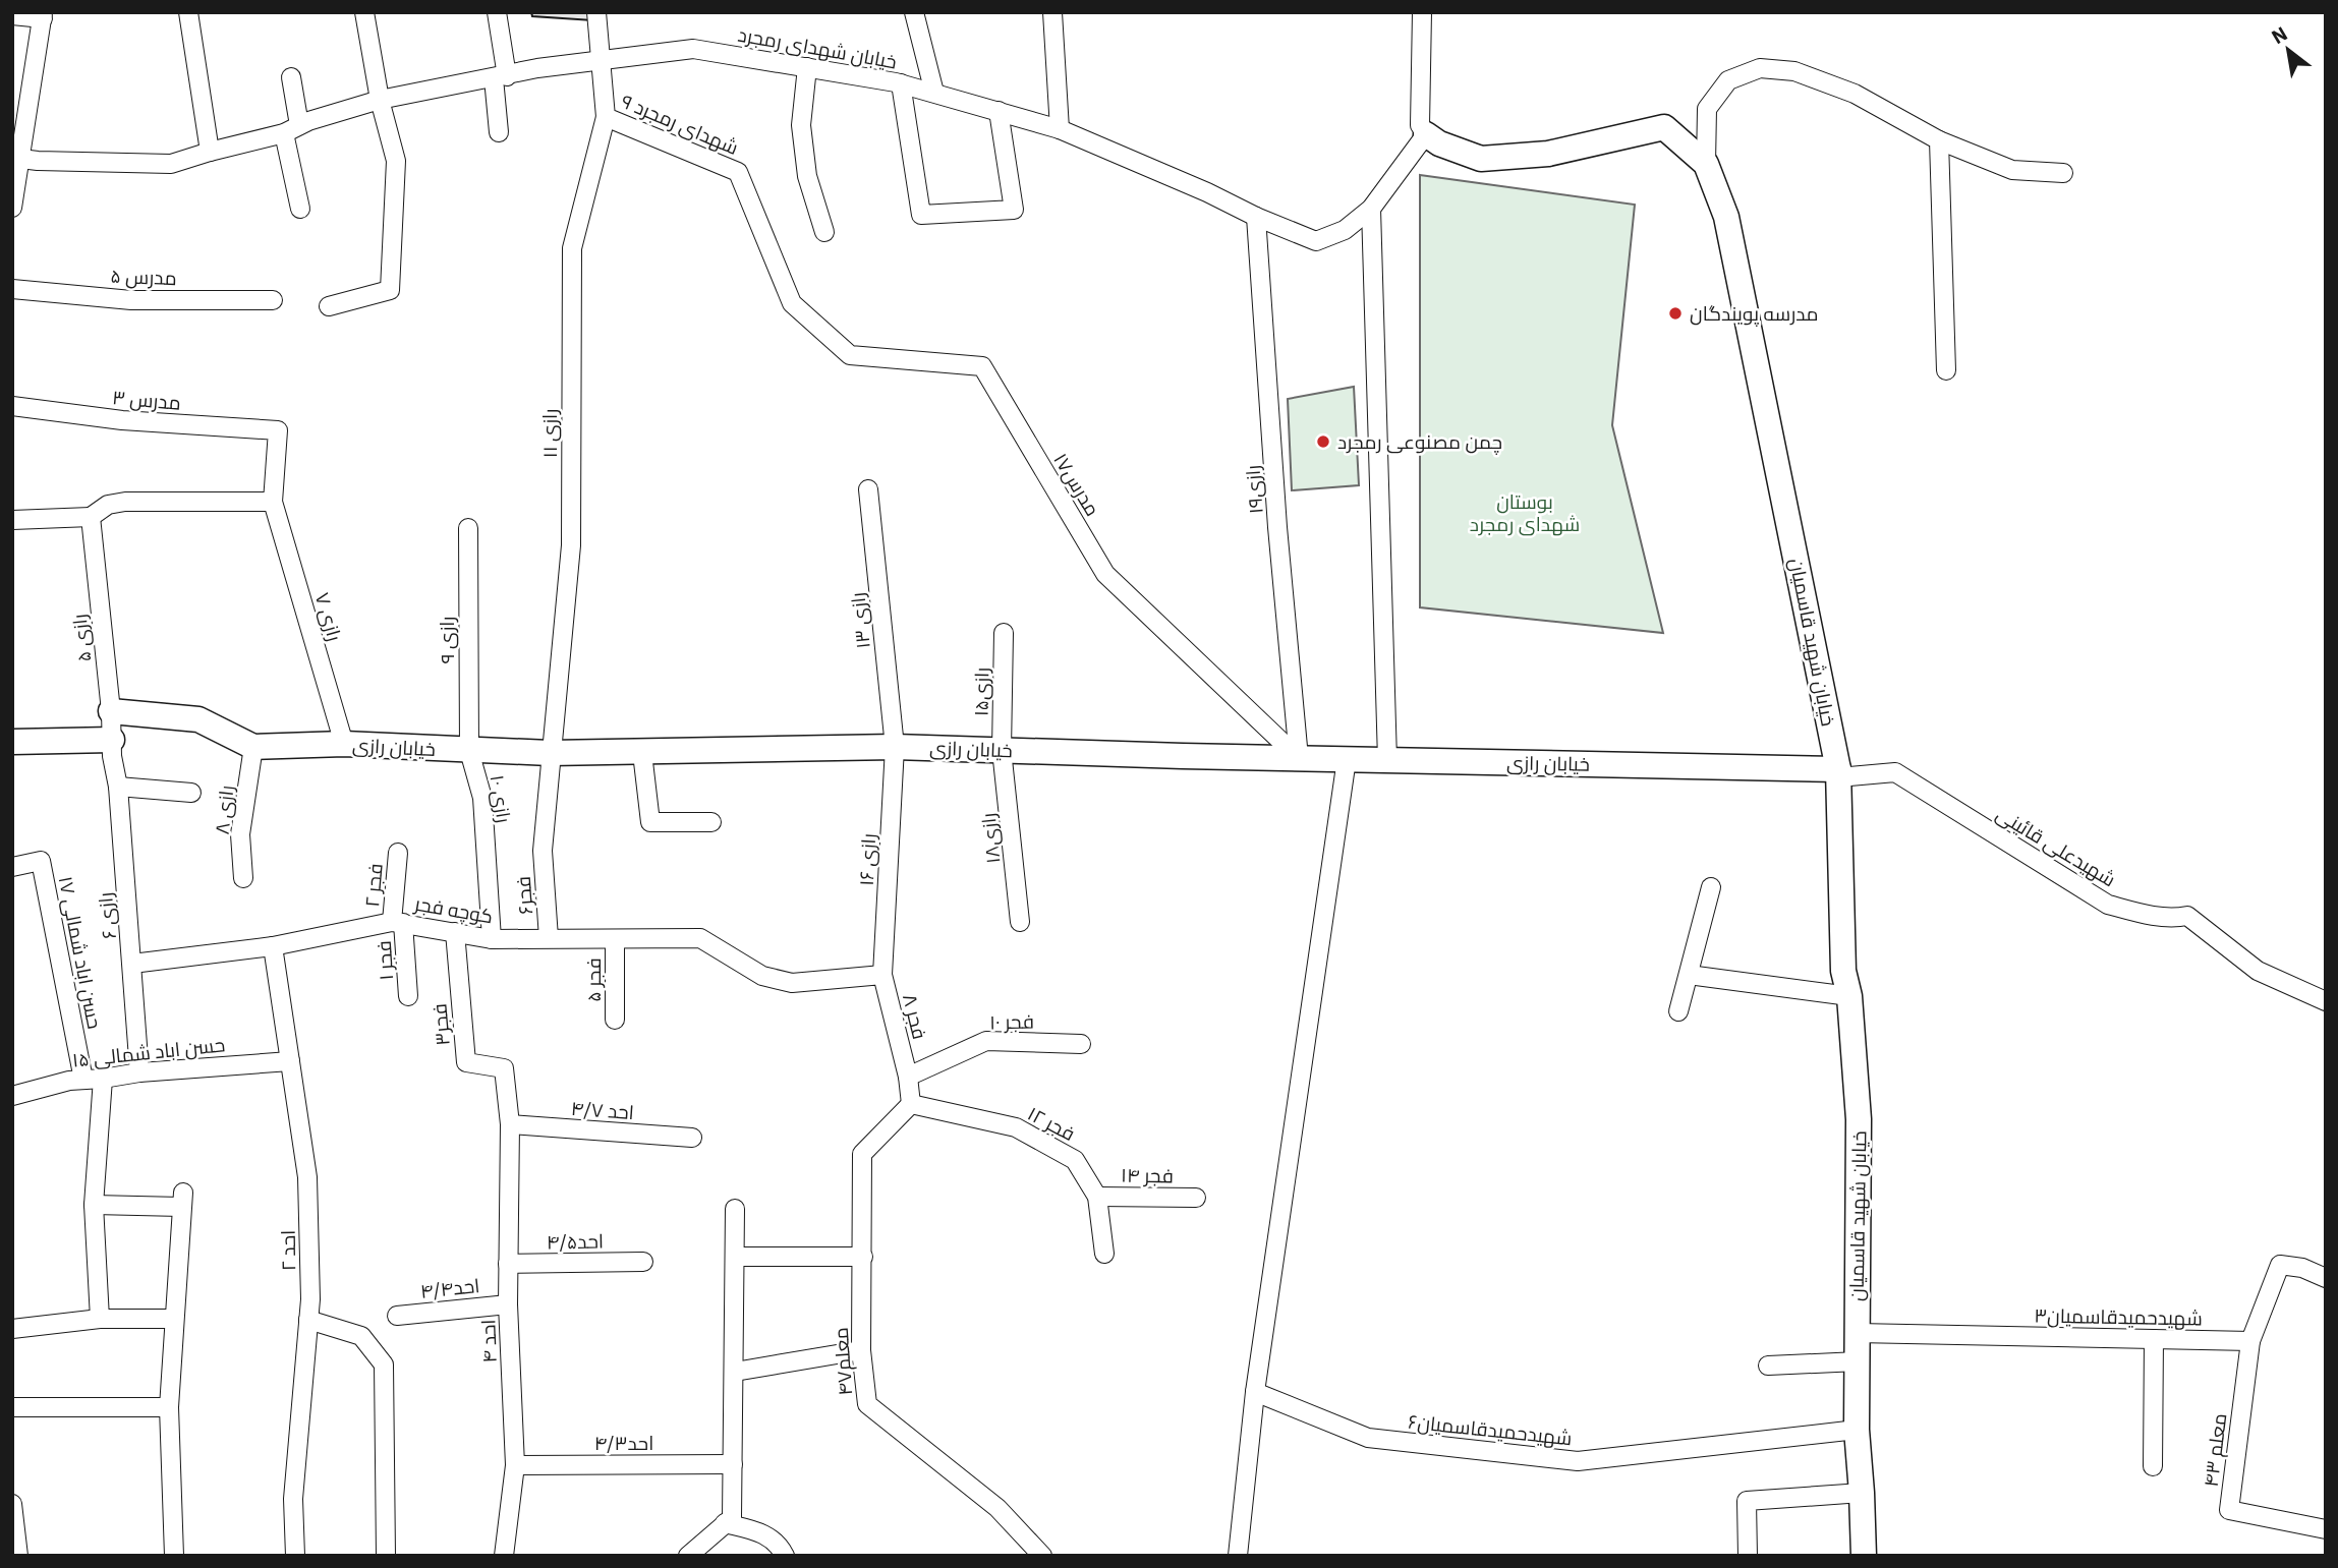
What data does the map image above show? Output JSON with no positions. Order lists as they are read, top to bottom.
{
  "streets": {
    "street": [
      "خیابان شهدای رمجرد",
      "شهدای رمجرد ۹",
      "مدرس ۵",
      "مدرس ۳",
      "رازی ۱۱",
      "مدرس۱۷",
      "رازی۱۹",
      "رازی ۷",
      "رازی ۱۳",
      "رازی ۵",
      "رازی ۹",
      "خیابان شهید قاسمیان",
      "رازی۱۵",
      "خیابان رازی",
      "رازی ۱۰",
      "رازی ۸",
      "رازی۱۸",
      "شهیدعلی قائینی",
      "رازی ۱۶",
      "فجر ۲",
      "فجر۶",
      "کوچه فجر",
      "رازی ۶",
      "حسن اباد شمالی ۱۷",
      "فجر ۱",
      "فجر ۵",
      "فجر ۸",
      "فجر ۱۰",
      "فجر۳",
      "حسن اباد شمالی ۱۵",
      "احد ۴/۷",
      "فجر ۱۲",
      "فجر ۱۴",
      "احد۴/۵",
      "احد ۲",
      "احد۴/۴",
      "شهیدحمیدقاسمیان۳",
      "احد ۴",
      "معلم۴۷",
      "شهیدحمیدقاسمیان۶",
      "احد۴/۳",
      "معلم ۴۳"
    ]
  },
  "crossings": [
    ["خیابان شهدای رمجرد", "شهدای رمجرد ۹"],
    ["خیابان شهدای رمجرد", "رازی۱۹"],
    ["خیابان شهدای رمجرد", "خیابان شهید قاسمیان"],
    ["شهدای رمجرد ۹", "رازی ۱۱"],
    ["شهدای رمجرد ۹", "مدرس۱۷"],
    ["مدرس ۳", "رازی ۷"],
    ["رازی ۱۱", "خیابان رازی"],
    ["رازی ۱۱", "فجر۶"],
    ["مدرس۱۷", "رازی۱۹"],
    ["مدرس۱۷", "خیابان رازی"],
    ["رازی۱۹", "خیابان رازی"],
    ["رازی ۷", "خیابان رازی"],
    ["رازی ۱۳", "خیابان رازی"],
    ["رازی ۱۳", "رازی ۱۶"],
    ["رازی ۵", "خیابان رازی"],
    ["رازی ۵", "رازی ۶"],
    ["رازی ۹", "خیابان رازی"],
    ["رازی ۹", "رازی ۱۰"],
    ["خیابان شهید قاسمیان", "خیابان رازی"],
    ["خیابان شهید قاسمیان", "شهیدعلی قائینی"],
    ["خیابان شهید قاسمیان", "شهیدحمیدقاسمیان۳"],
    ["خیابان شهید قاسمیان", "شهیدحمیدقاسمیان۶"],
    ["رازی۱۵", "خیابان رازی"],
    ["رازی۱۵", "رازی۱۸"],
    ["خیابان رازی", "رازی ۱۰"],
    ["خیابان رازی", "رازی ۸"],
    ["خیابان رازی", "رازی۱۸"],
    ["خیابان رازی", "شهیدعلی قائینی"],
    ["خیابان رازی", "رازی ۱۶"],
    ["رازی ۱۰", "کوچه فجر"],
    ["رازی ۱۶", "فجر ۸"],
    ["فجر ۲", "کوچه فجر"],
    ["فجر ۲", "فجر ۱"],
    ["فجر۶", "کوچه فجر"],
    ["کوچه فجر", "رازی ۶"],
    ["کوچه فجر", "فجر ۱"],
    ["کوچه فجر", "فجر ۵"],
    ["کوچه فجر", "فجر ۸"],
    ["کوچه فجر", "فجر۳"],
    ["کوچه فجر", "احد ۲"],
    ["رازی ۶", "حسن اباد شمالی ۱۵"],
    ["حسن اباد شمالی ۱۷", "حسن اباد شمالی ۱۵"],
    ["فجر ۸", "فجر ۱۰"],
    ["فجر ۸", "فجر ۱۲"],
    ["فجر ۸", "معلم۴۷"],
    ["فجر۳", "احد ۴/۷"],
    ["فجر۳", "احد ۴"],
    ["حسن اباد شمالی ۱۵", "احد ۲"],
    ["احد ۴/۷", "احد ۴"],
    ["فجر ۱۲", "فجر ۱۴"],
    ["فجر ۱۲", "معلم۴۷"],
    ["احد۴/۵", "احد ۴"],
    ["احد۴/۴", "احد ۴"],
    ["شهیدحمیدقاسمیان۳", "معلم ۴۳"],
    ["احد ۴", "احد۴/۳"]
  ],
  "parks": ["بوستان شهدای رمجرد"],
  "places": ["مدرسه پویندگان", "چمن مصنوعی رمجرد"],
  "north": "top left"
}
